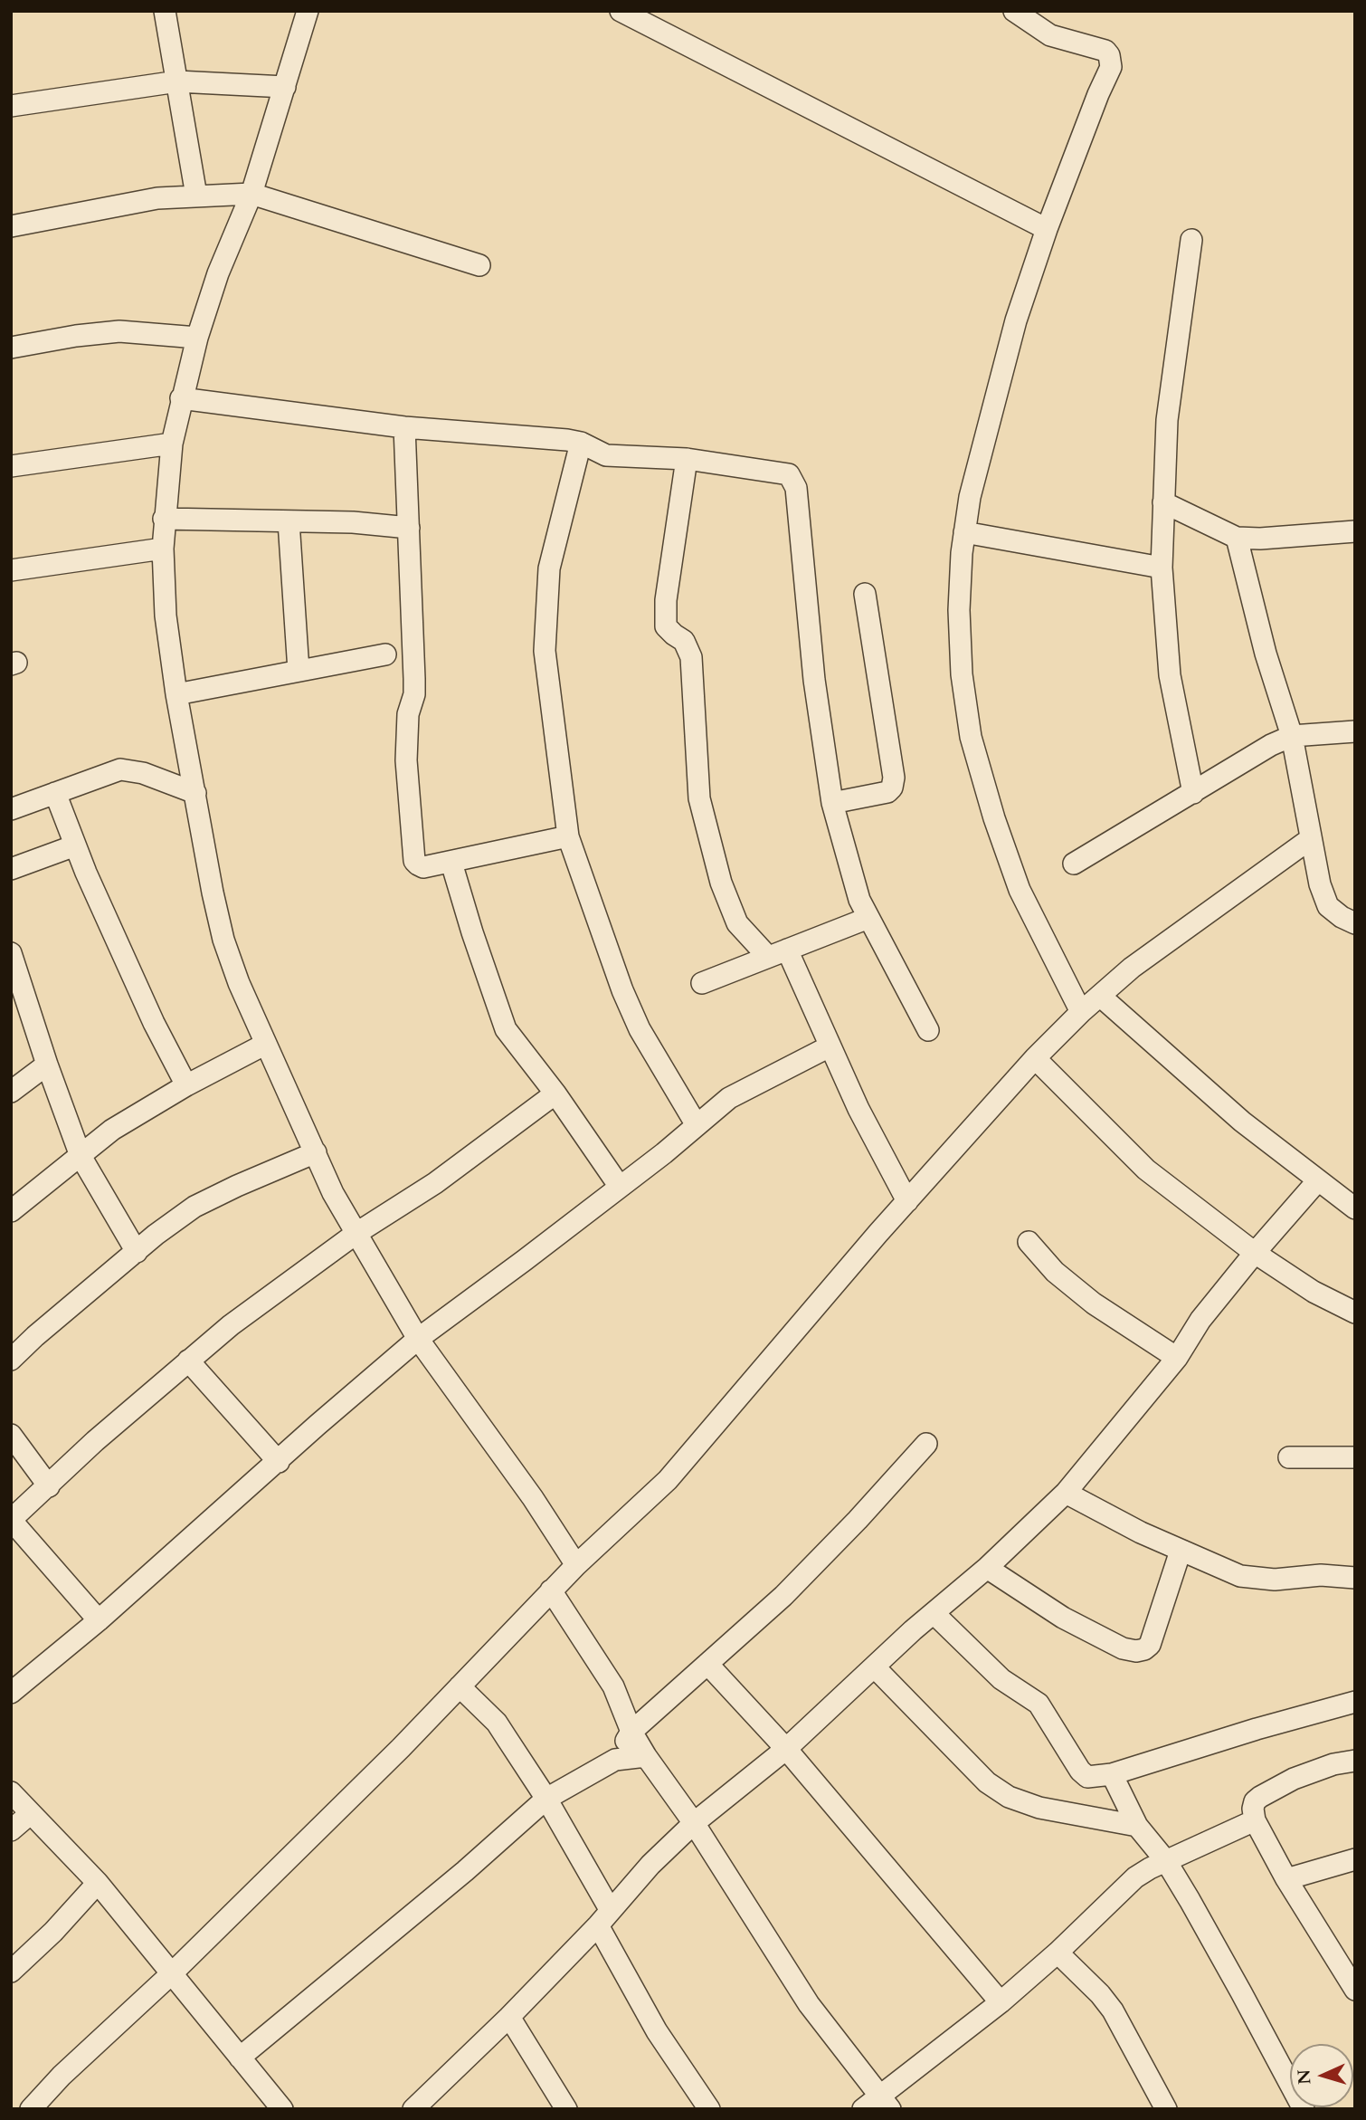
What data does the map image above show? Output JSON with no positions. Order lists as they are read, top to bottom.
{
  "north": "left"
}
